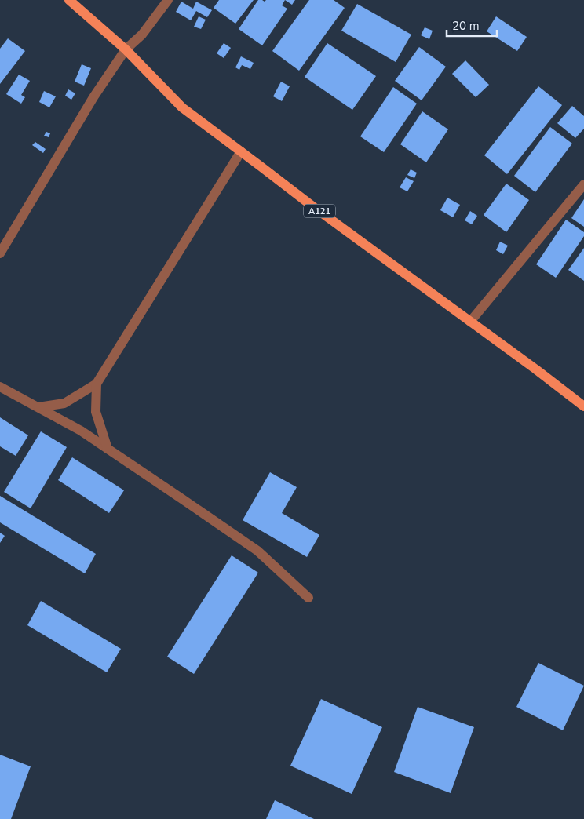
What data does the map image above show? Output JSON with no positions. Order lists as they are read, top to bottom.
{
  "streets": {
    "main road": ["A121"]
  },
  "scale_bar": "20 m"
}
